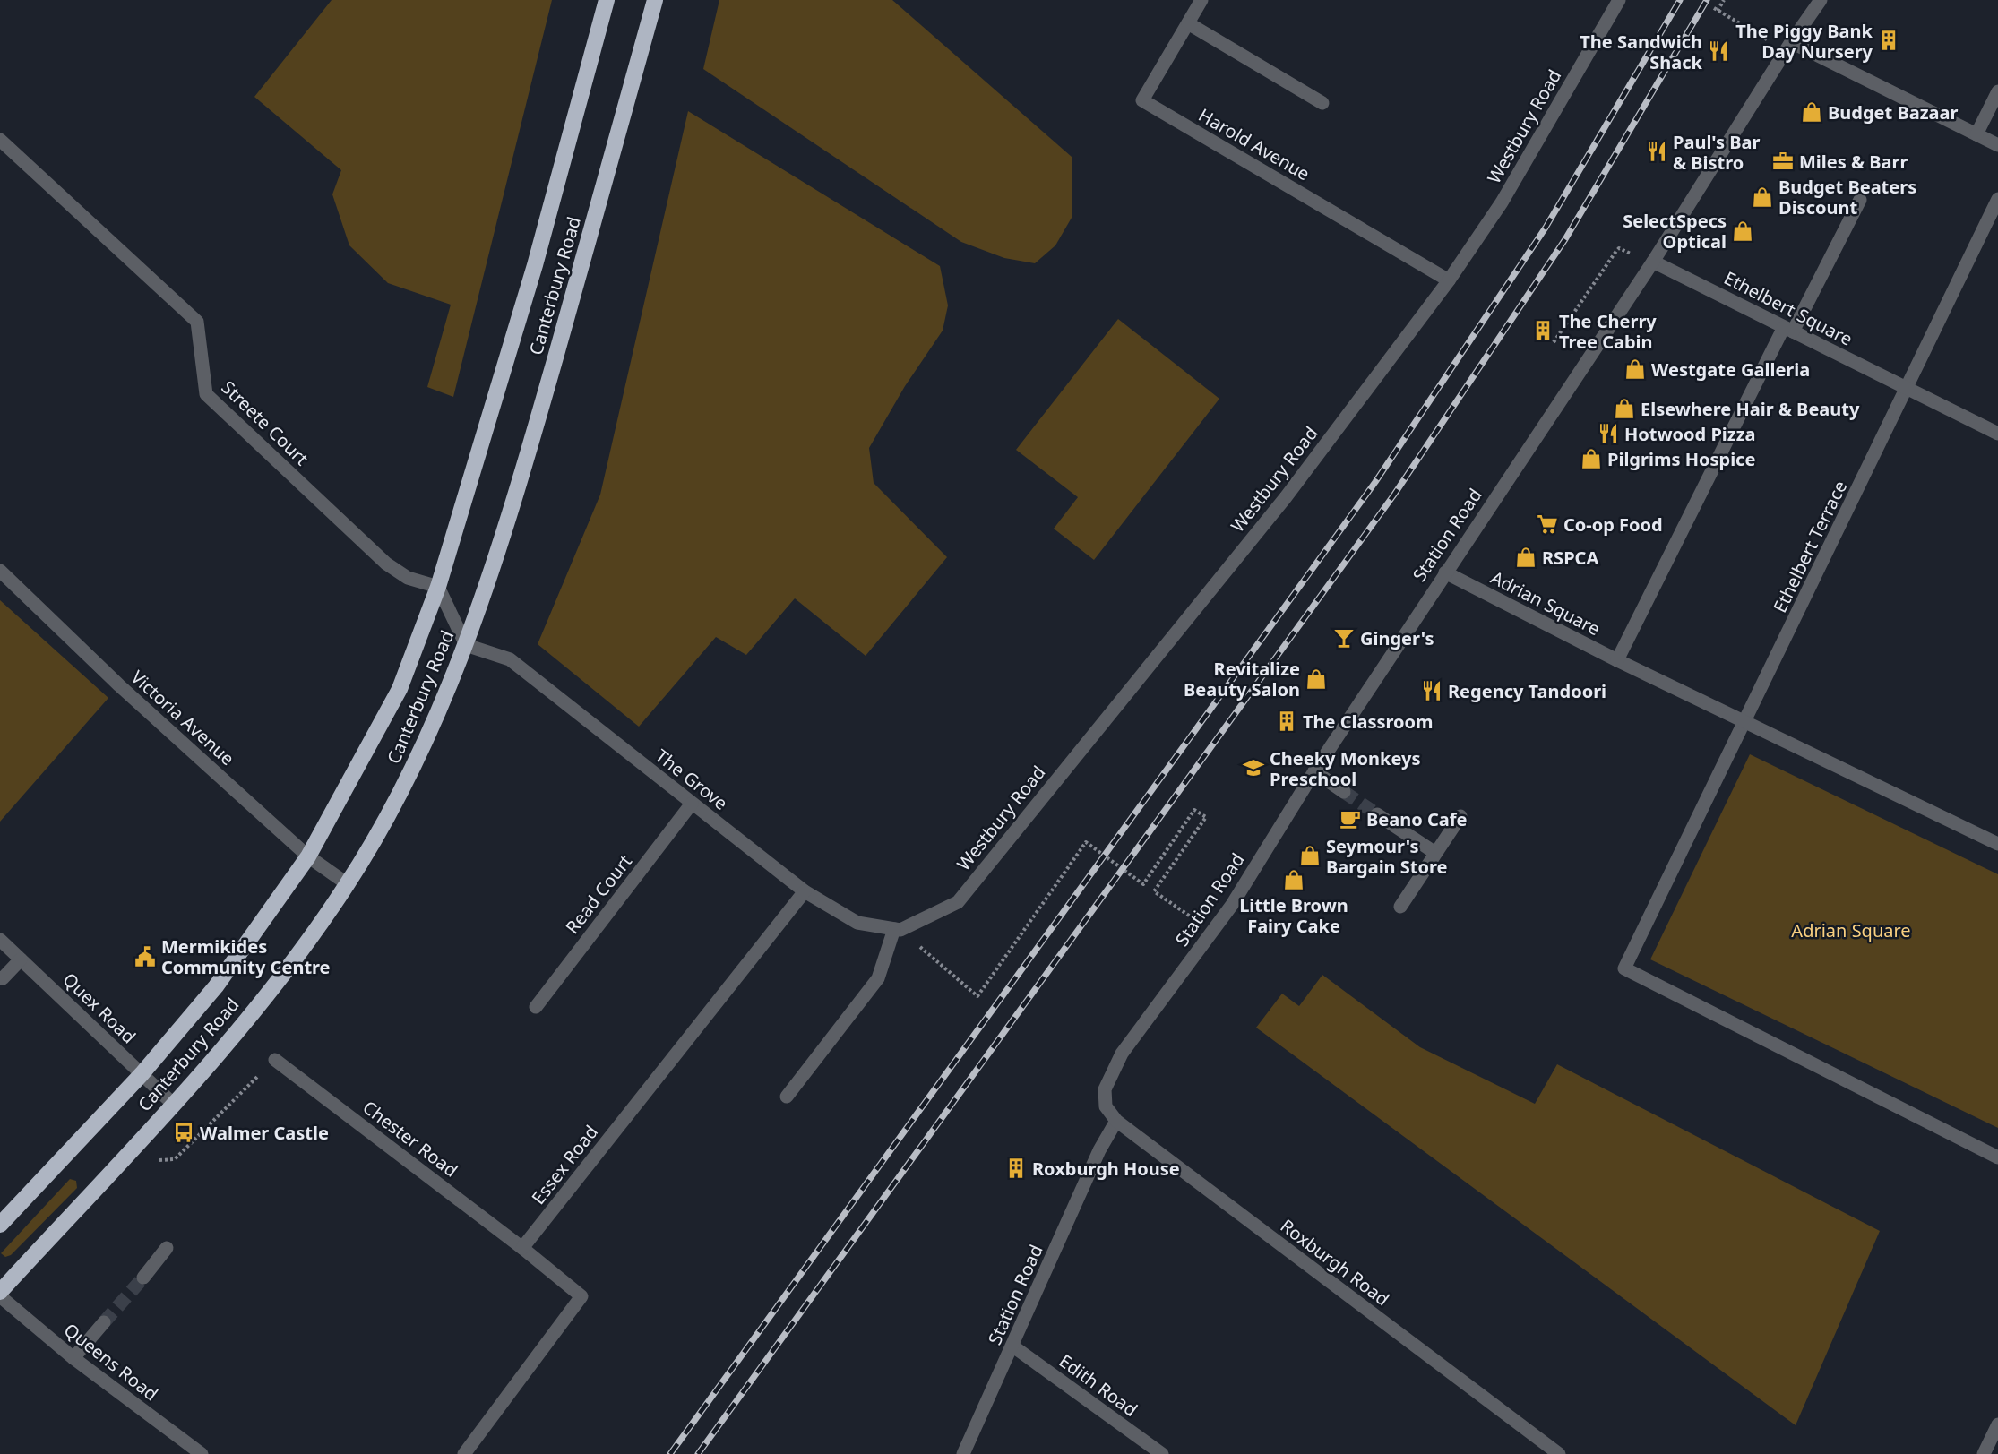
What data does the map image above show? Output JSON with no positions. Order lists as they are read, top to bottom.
{
  "streets": {
    "highway": ["Canterbury Road"],
    "street": [
      "Westbury Road",
      "Harold Avenue",
      "Ethelbert Square",
      "Streete Court",
      "Station Road",
      "Ethelbert Terrace",
      "Adrian Square",
      "Victoria Avenue",
      "The Grove",
      "Read Court",
      "Quex Road",
      "Chester Road",
      "Essex Road",
      "Roxburgh Road",
      "Queens Road",
      "Edith Road"
    ]
  },
  "crossings": [
    ["Westbury Road", "Harold Avenue"],
    ["Westbury Road", "The Grove"],
    ["Canterbury Road", "Streete Court"],
    ["Canterbury Road", "Victoria Avenue"],
    ["Canterbury Road", "The Grove"],
    ["Canterbury Road", "Quex Road"],
    ["Ethelbert Square", "Station Road"],
    ["Ethelbert Square", "Ethelbert Terrace"],
    ["Station Road", "Adrian Square"],
    ["Station Road", "Roxburgh Road"],
    ["Station Road", "Edith Road"],
    ["Ethelbert Terrace", "Adrian Square"],
    ["The Grove", "Read Court"],
    ["The Grove", "Essex Road"],
    ["Chester Road", "Essex Road"]
  ],
  "parks": ["Adrian Square"],
  "places": {
    "building": [
      "The Piggy Bank Day Nursery",
      "The Cherry Tree Cabin",
      "The Classroom",
      "Roxburgh House"
    ],
    "restaurant": [
      "The Sandwich Shack",
      "Paul's Bar & Bistro",
      "Hotwood Pizza",
      "Regency Tandoori"
    ],
    "shop": [
      "Budget Bazaar",
      "Budget Beaters Discount",
      "SelectSpecs Optical",
      "Westgate Galleria",
      "Elsewhere Hair & Beauty",
      "Pilgrims Hospice",
      "RSPCA",
      "Revitalize Beauty Salon",
      "Seymour's Bargain Store",
      "Little Brown Fairy Cake"
    ],
    "office": ["Miles & Barr"],
    "supermarket": ["Co-op Food"],
    "bar": ["Ginger's"],
    "school or university": ["Cheeky Monkeys Preschool"],
    "cafe": ["Beano Cafe"],
    "public building": ["Mermikides Community Centre"],
    "bus stop": ["Walmer Castle"]
  }
}
